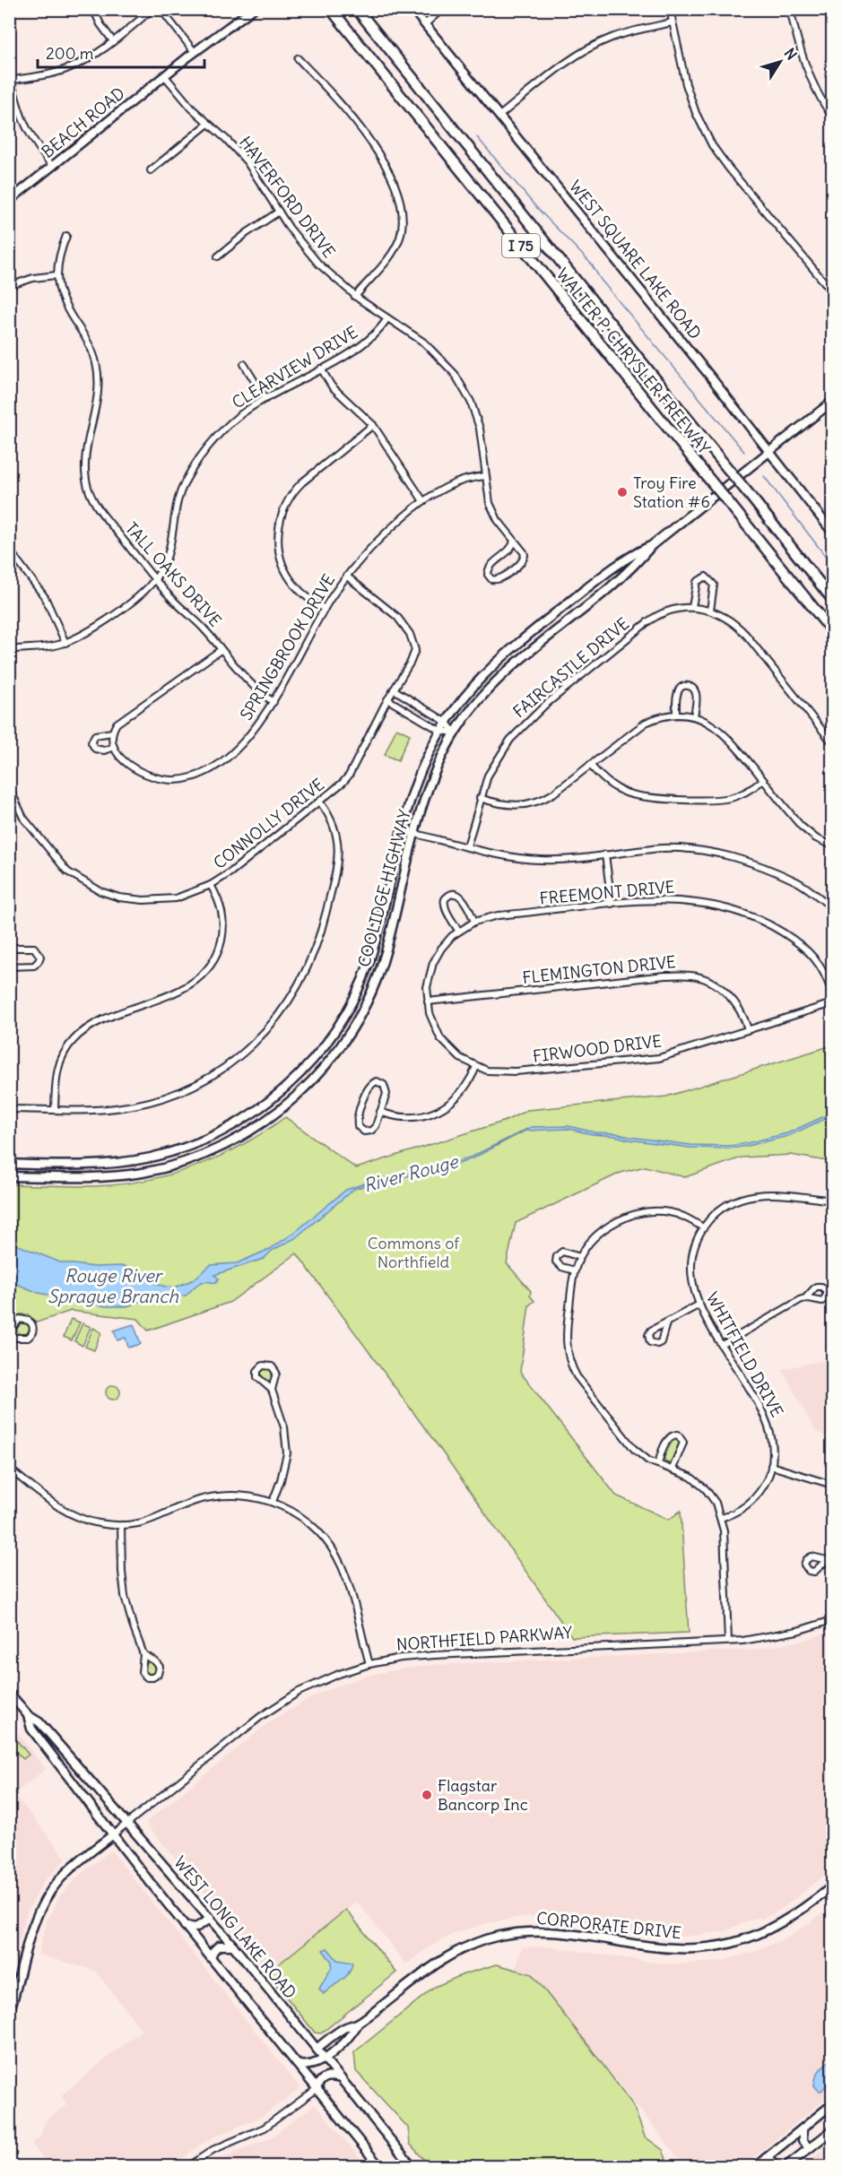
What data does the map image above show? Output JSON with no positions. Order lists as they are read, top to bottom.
{
  "streets": {
    "highway": ["I 75", "WALTER P. CHRYSLER FREEWAY"],
    "main road": [
      "BEACH ROAD",
      "WEST SQUARE LAKE ROAD",
      "COOLIDGE HIGHWAY",
      "NORTHFIELD PARKWAY",
      "CORPORATE DRIVE",
      "WEST LONG LAKE ROAD"
    ],
    "street": [
      "HAVERFORD DRIVE",
      "CLEARVIEW DRIVE",
      "TALL OAKS DRIVE",
      "SPRINGBROOK DRIVE",
      "FAIRCASTLE DRIVE",
      "CONNOLLY DRIVE",
      "FREEMONT DRIVE",
      "FLEMINGTON DRIVE",
      "FIRWOOD DRIVE",
      "WHITFIELD DRIVE"
    ]
  },
  "crossings": [
    ["BEACH ROAD", "HAVERFORD DRIVE"],
    ["HAVERFORD DRIVE", "CLEARVIEW DRIVE"],
    ["HAVERFORD DRIVE", "SPRINGBROOK DRIVE"],
    ["WEST SQUARE LAKE ROAD", "COOLIDGE HIGHWAY"],
    ["CLEARVIEW DRIVE", "TALL OAKS DRIVE"],
    ["TALL OAKS DRIVE", "SPRINGBROOK DRIVE"],
    ["SPRINGBROOK DRIVE", "CONNOLLY DRIVE"],
    ["FREEMONT DRIVE", "FLEMINGTON DRIVE"],
    ["FREEMONT DRIVE", "FIRWOOD DRIVE"],
    ["FLEMINGTON DRIVE", "FIRWOOD DRIVE"],
    ["NORTHFIELD PARKWAY", "WEST LONG LAKE ROAD"],
    ["CORPORATE DRIVE", "WEST LONG LAKE ROAD"]
  ],
  "water": ["River Rouge", "Rouge River Sprague Branch"],
  "parks": ["Commons of Northfield"],
  "places": ["Troy Fire Station #6", "Flagstar Bancorp Inc"],
  "scale_bar": "200 m",
  "north": "top right"
}
